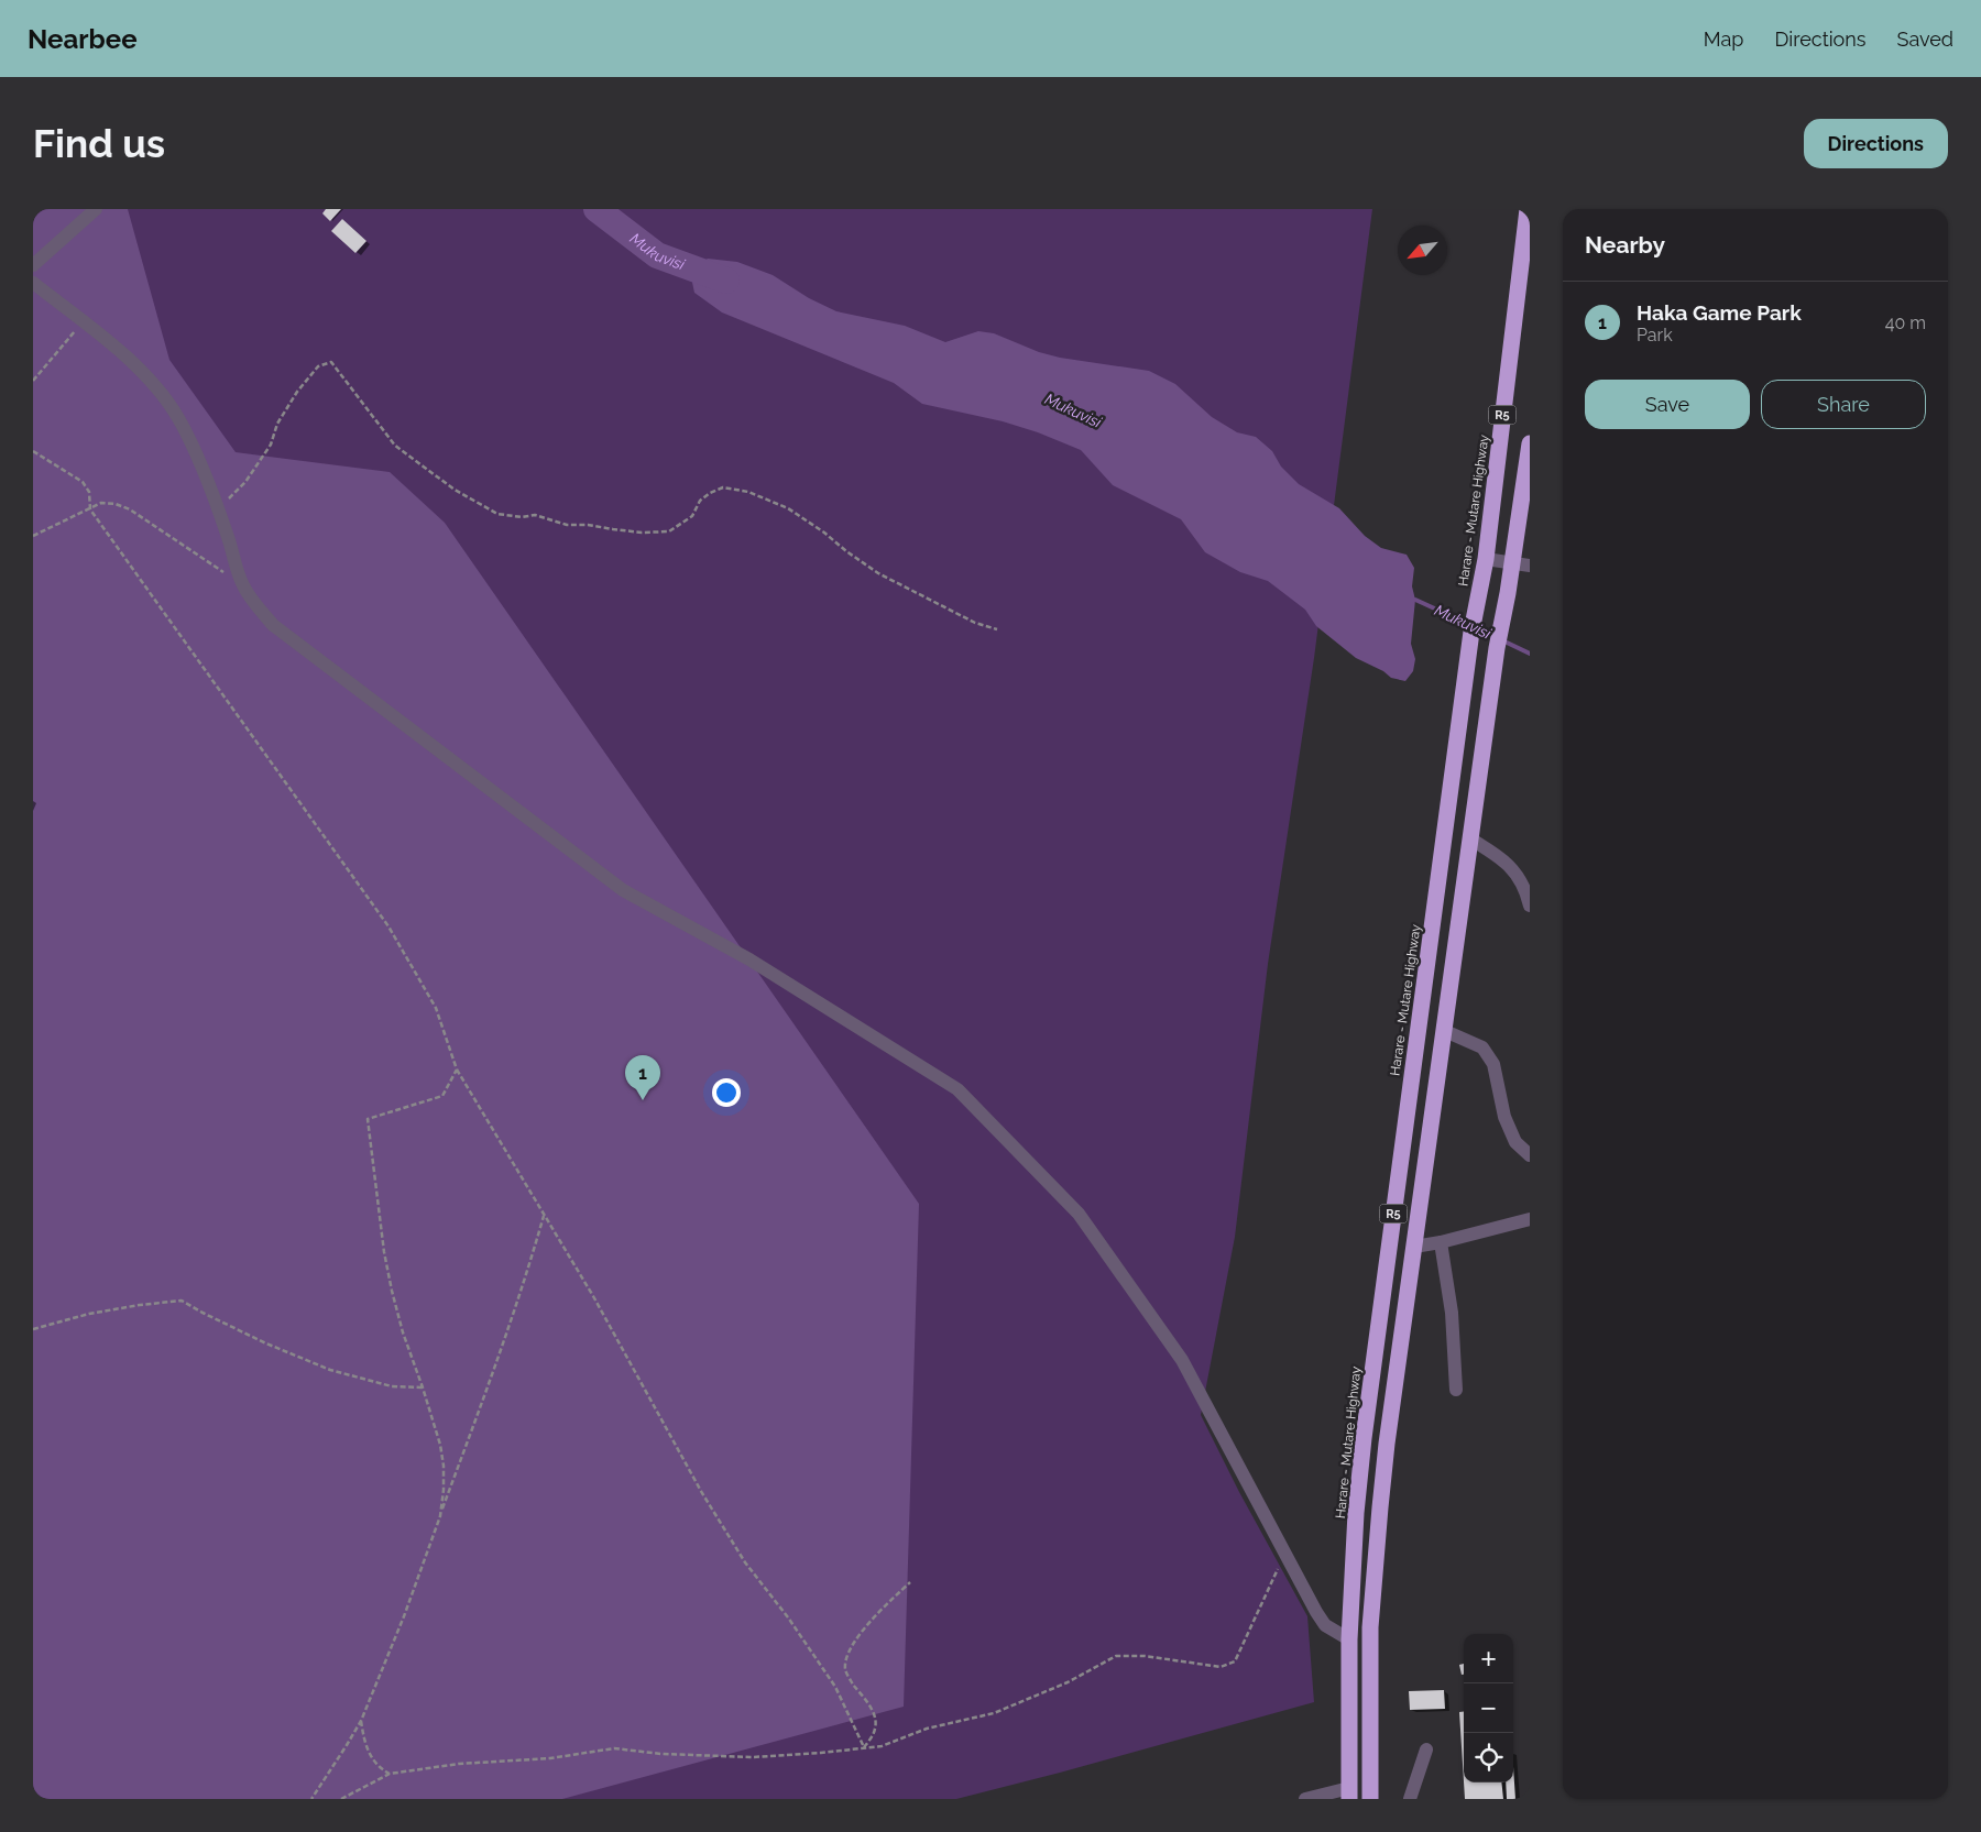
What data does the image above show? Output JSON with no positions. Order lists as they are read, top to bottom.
{
  "streets": {
    "highway": ["R5", "Harare - Mutare Highway"]
  },
  "water": ["Mukuvisi"],
  "north": "bottom left",
  "page": {
    "header": "Nearbee",
    "nav": ["Map", "Directions", "Saved"],
    "buttons": [
      "Directions",
      ["Save", "Share"]
    ],
    "title": "Find us",
    "heading": "Nearby",
    "list": [
      {
        "mark": "1",
        "name": "Haka Game Park",
        "note": "Park",
        "value": "40 m"
      }
    ],
    "pins": "1",
    "map_buttons": ["+", "−"]
  }
}
